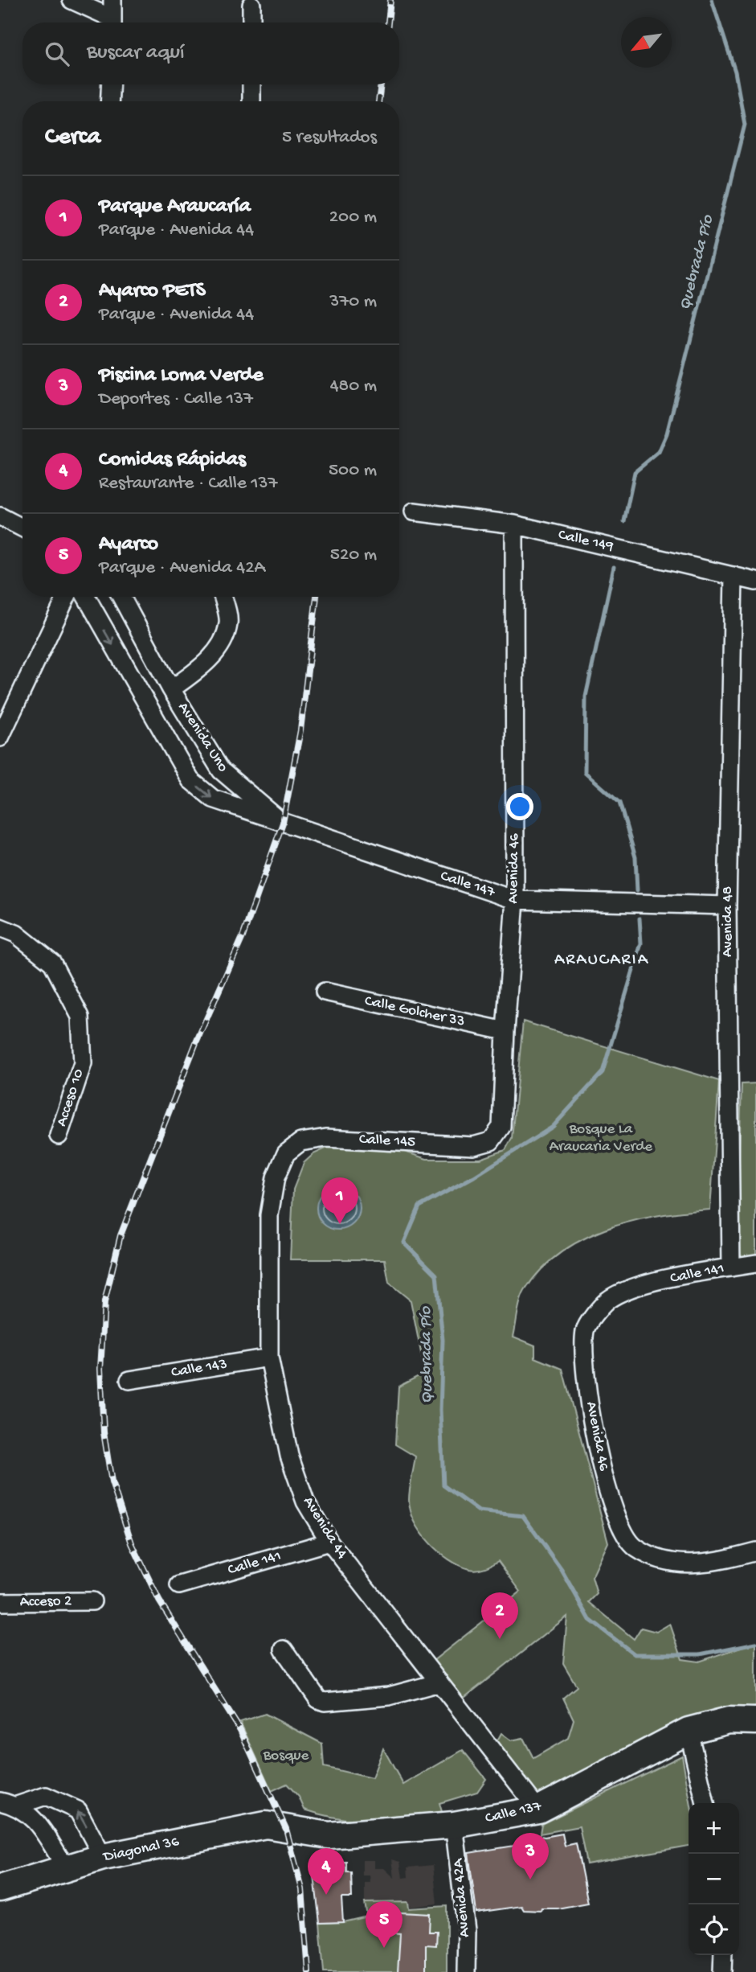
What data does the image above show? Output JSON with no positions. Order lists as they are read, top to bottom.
{
  "streets": {
    "street": [
      "Calle 149",
      "Avenida Uno",
      "Avenida 46",
      "Calle 147",
      "Avenida 48",
      "Calle Golcher 33",
      "Acceso 10",
      "Calle 145",
      "Calle 141",
      "Calle 143",
      "Avenida 44",
      "Acceso 2",
      "Calle 137",
      "Diagonal 36",
      "Avenida 42A"
    ]
  },
  "crossings": [
    ["Calle 149", "Avenida 46"],
    ["Calle 149", "Avenida 48"],
    ["Avenida Uno", "Calle 147"],
    ["Avenida 46", "Calle 147"],
    ["Avenida 46", "Calle Golcher 33"],
    ["Avenida 46", "Calle 145"],
    ["Avenida 46", "Calle 141"],
    ["Calle 147", "Avenida 48"],
    ["Avenida 48", "Calle 141"],
    ["Calle 145", "Avenida 44"],
    ["Calle 141", "Avenida 44"],
    ["Calle 143", "Avenida 44"],
    ["Avenida 44", "Calle 137"],
    ["Calle 137", "Diagonal 36"],
    ["Calle 137", "Avenida 42A"]
  ],
  "districts": ["ARAUCARIA"],
  "water": ["Quebrada Pío"],
  "parks": ["Bosque La Araucaria Verde", "Bosque"],
  "north": "bottom left",
  "page": {
    "search": "Buscar aquí",
    "heading": ["Cerca", "5 resultados"],
    "list": [
      {
        "mark": "1",
        "name": "Parque Araucaría",
        "note": "Parque · Avenida 44",
        "value": "200 m"
      },
      {
        "mark": "2",
        "name": "Ayarco PETS",
        "note": "Parque · Avenida 44",
        "value": "370 m"
      },
      {
        "mark": "3",
        "name": "Piscina Loma Verde",
        "note": "Deportes · Calle 137",
        "value": "480 m"
      },
      {
        "mark": "4",
        "name": "Comidas Rápidas",
        "note": "Restaurante · Calle 137",
        "value": "500 m"
      },
      {
        "mark": "5",
        "name": "Ayarco",
        "note": "Parque · Avenida 42A",
        "value": "520 m"
      }
    ],
    "pins": [
      "1",
      "2",
      "3",
      "4",
      "5"
    ],
    "map_buttons": ["+", "−"]
  }
}
